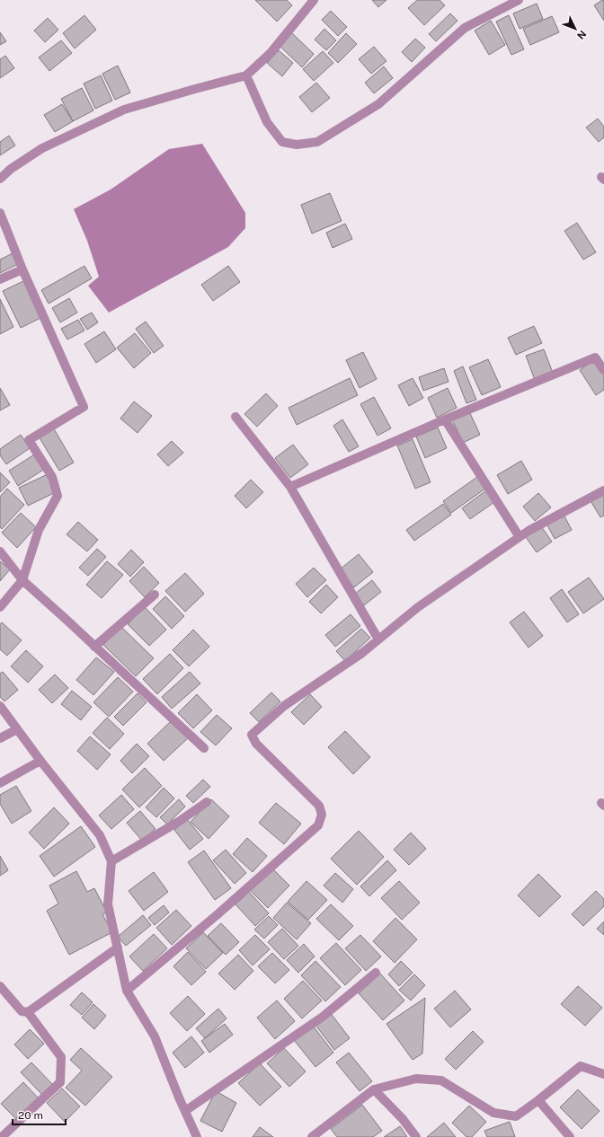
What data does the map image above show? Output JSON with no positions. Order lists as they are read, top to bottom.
{
  "scale_bar": "20 m",
  "north": "bottom right"
}
